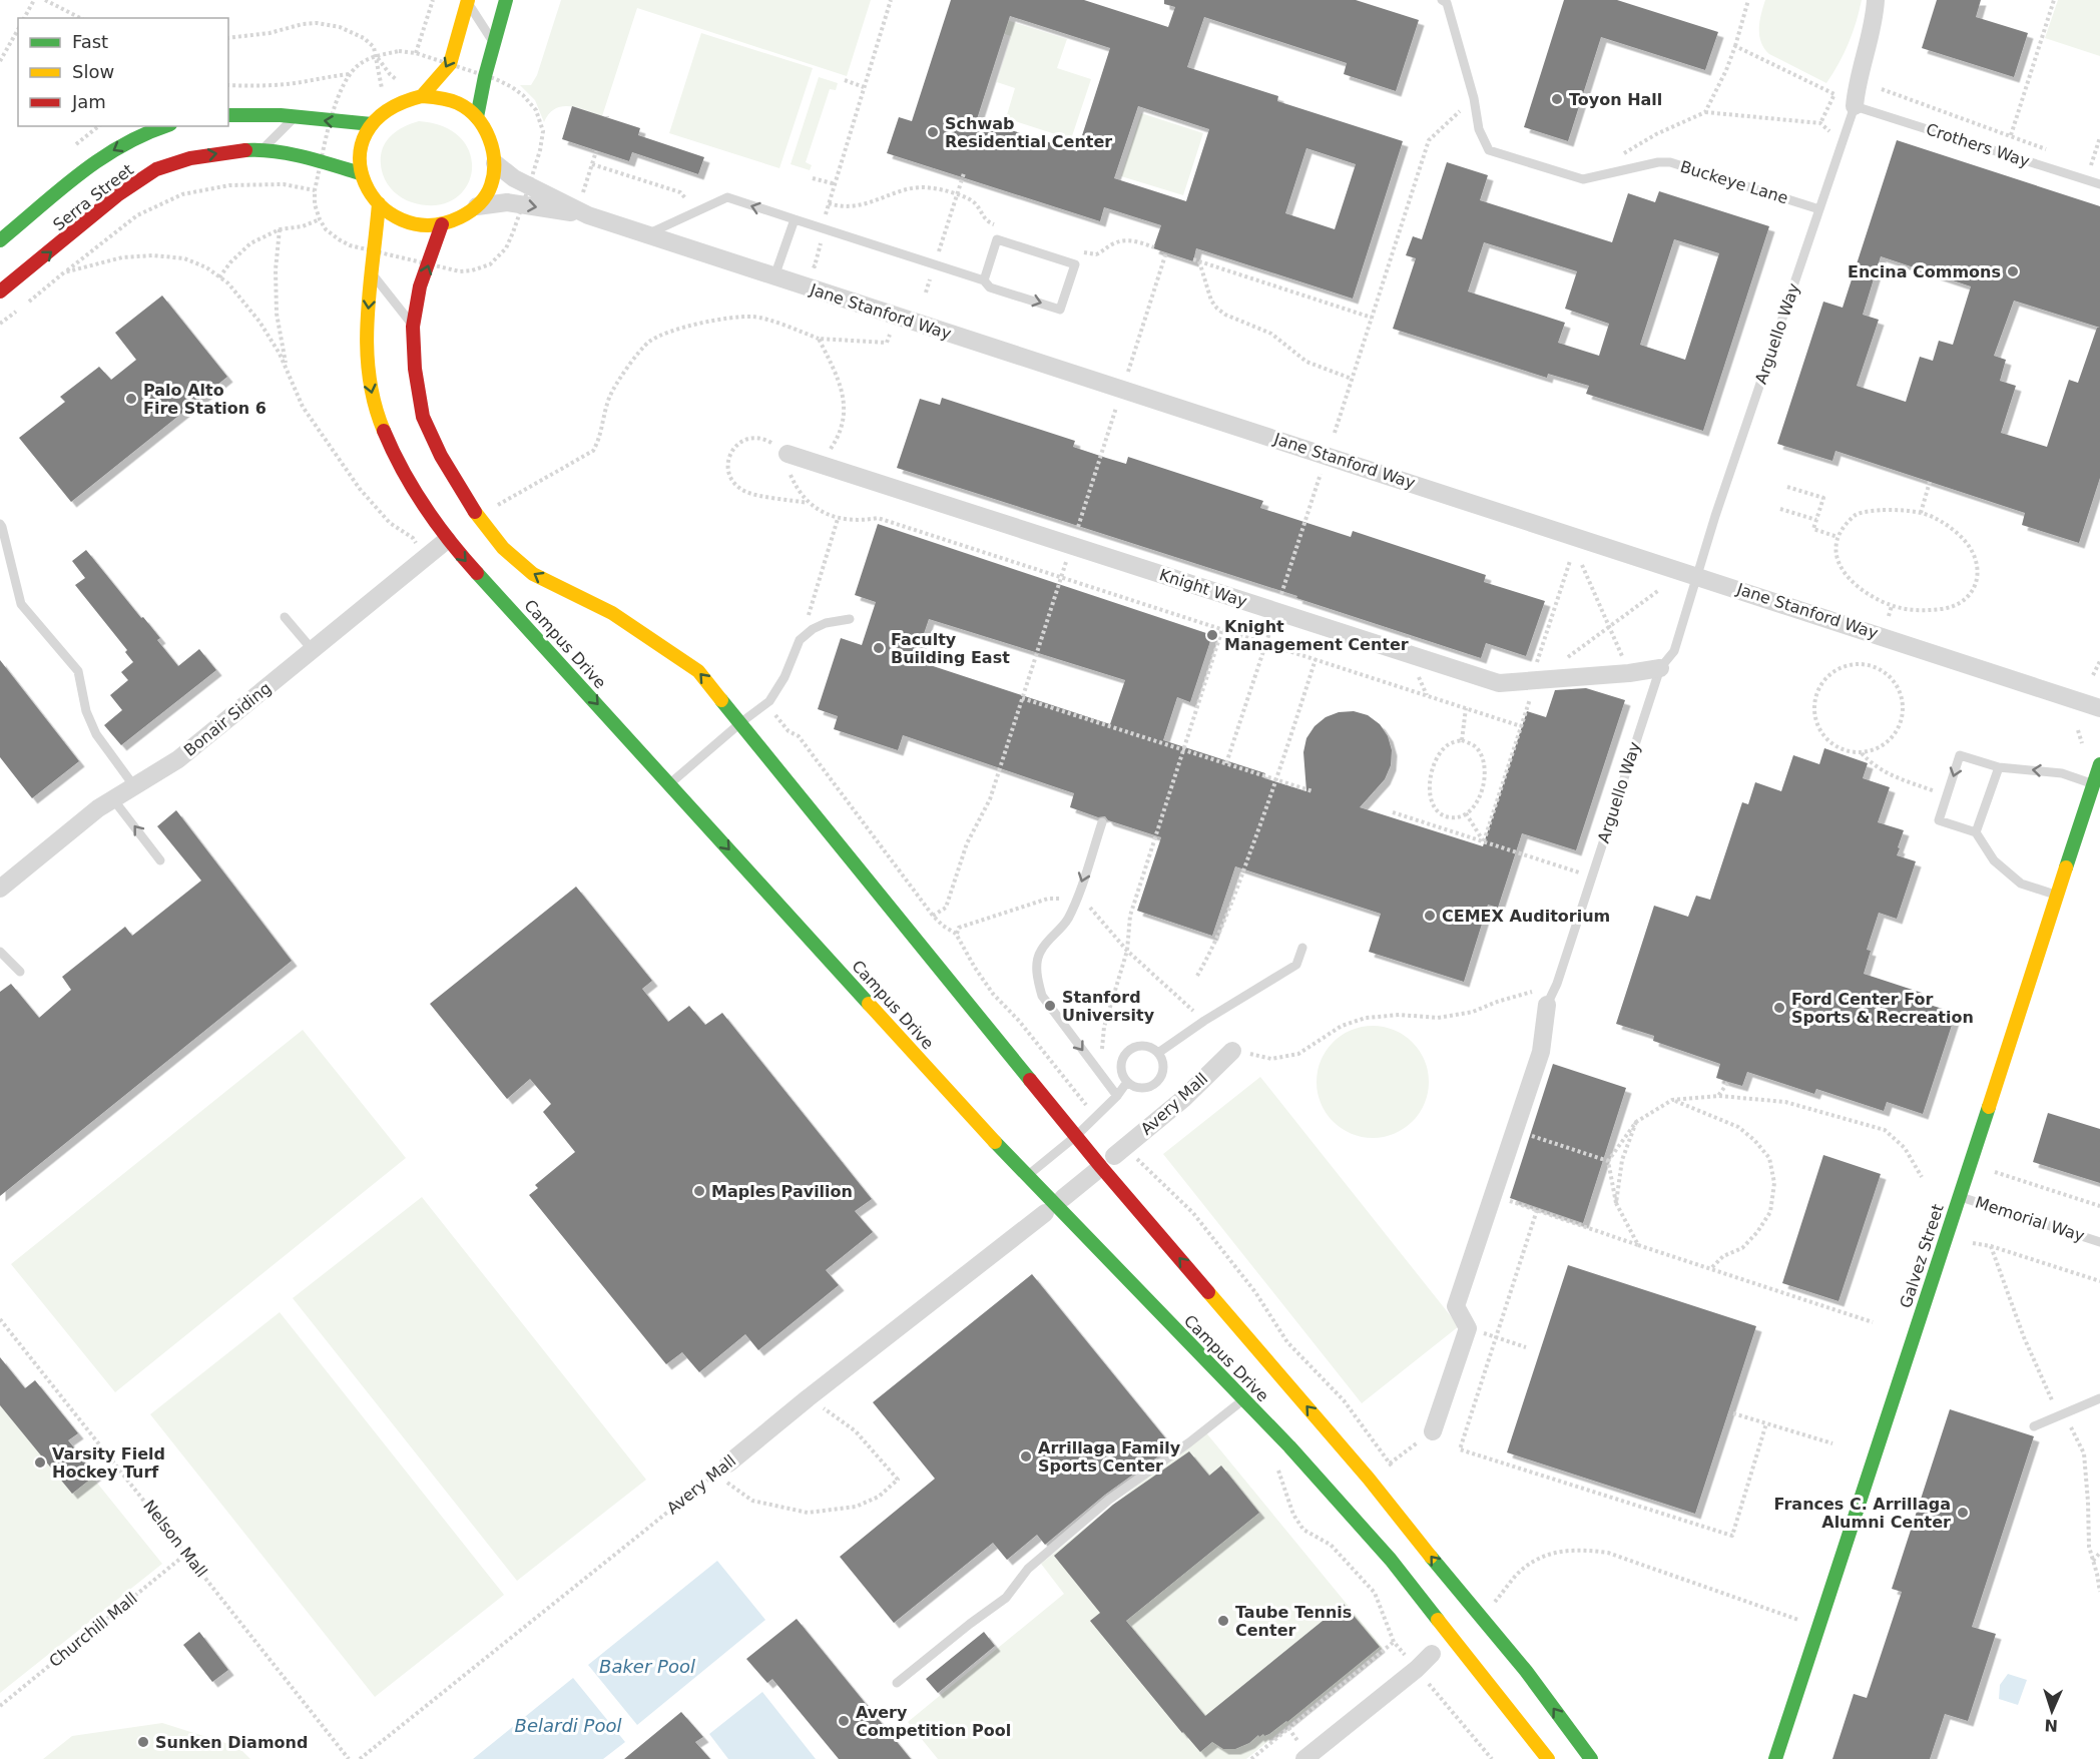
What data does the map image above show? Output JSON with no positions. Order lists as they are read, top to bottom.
{
  "streets": {
    "street": [
      "Serra Street",
      "Jane Stanford Way",
      "Arguello Way",
      "Knight Way",
      "Campus Drive",
      "Bonair Siding",
      "Avery Mall",
      "Galvez Street"
    ],
    "lane": ["Crothers Way", "Buckeye Lane", "Memorial Way"],
    "path": ["Nelson Mall", "Churchill Mall"]
  },
  "crossings": [
    ["Crothers Way", "Arguello Way"],
    ["Buckeye Lane", "Arguello Way"],
    ["Serra Street", "Jane Stanford Way"],
    ["Serra Street", "Campus Drive"],
    ["Jane Stanford Way", "Arguello Way"],
    ["Jane Stanford Way", "Campus Drive"],
    ["Arguello Way", "Knight Way"],
    ["Campus Drive", "Bonair Siding"],
    ["Memorial Way", "Galvez Street"],
    ["Nelson Mall", "Churchill Mall"]
  ],
  "water": ["Baker Pool", "Belardi Pool"],
  "places": [
    "Toyon Hall",
    "Schwab Residential Center",
    "Encina Commons",
    "Palo Alto Fire Station 6",
    "Knight Management Center",
    "Faculty Building East",
    "CEMEX Auditorium",
    "Stanford University",
    "Ford Center For Sports & Recreation",
    "Maples Pavilion",
    "Arrillaga Family Sports Center",
    "Varsity Field Hockey Turf",
    "Frances C. Arrillaga Alumni Center",
    "Taube Tennis Center",
    "Avery Competition Pool",
    "Sunken Diamond"
  ],
  "legend": ["Fast", "Slow", "Jam"],
  "north": "bottom"
}
